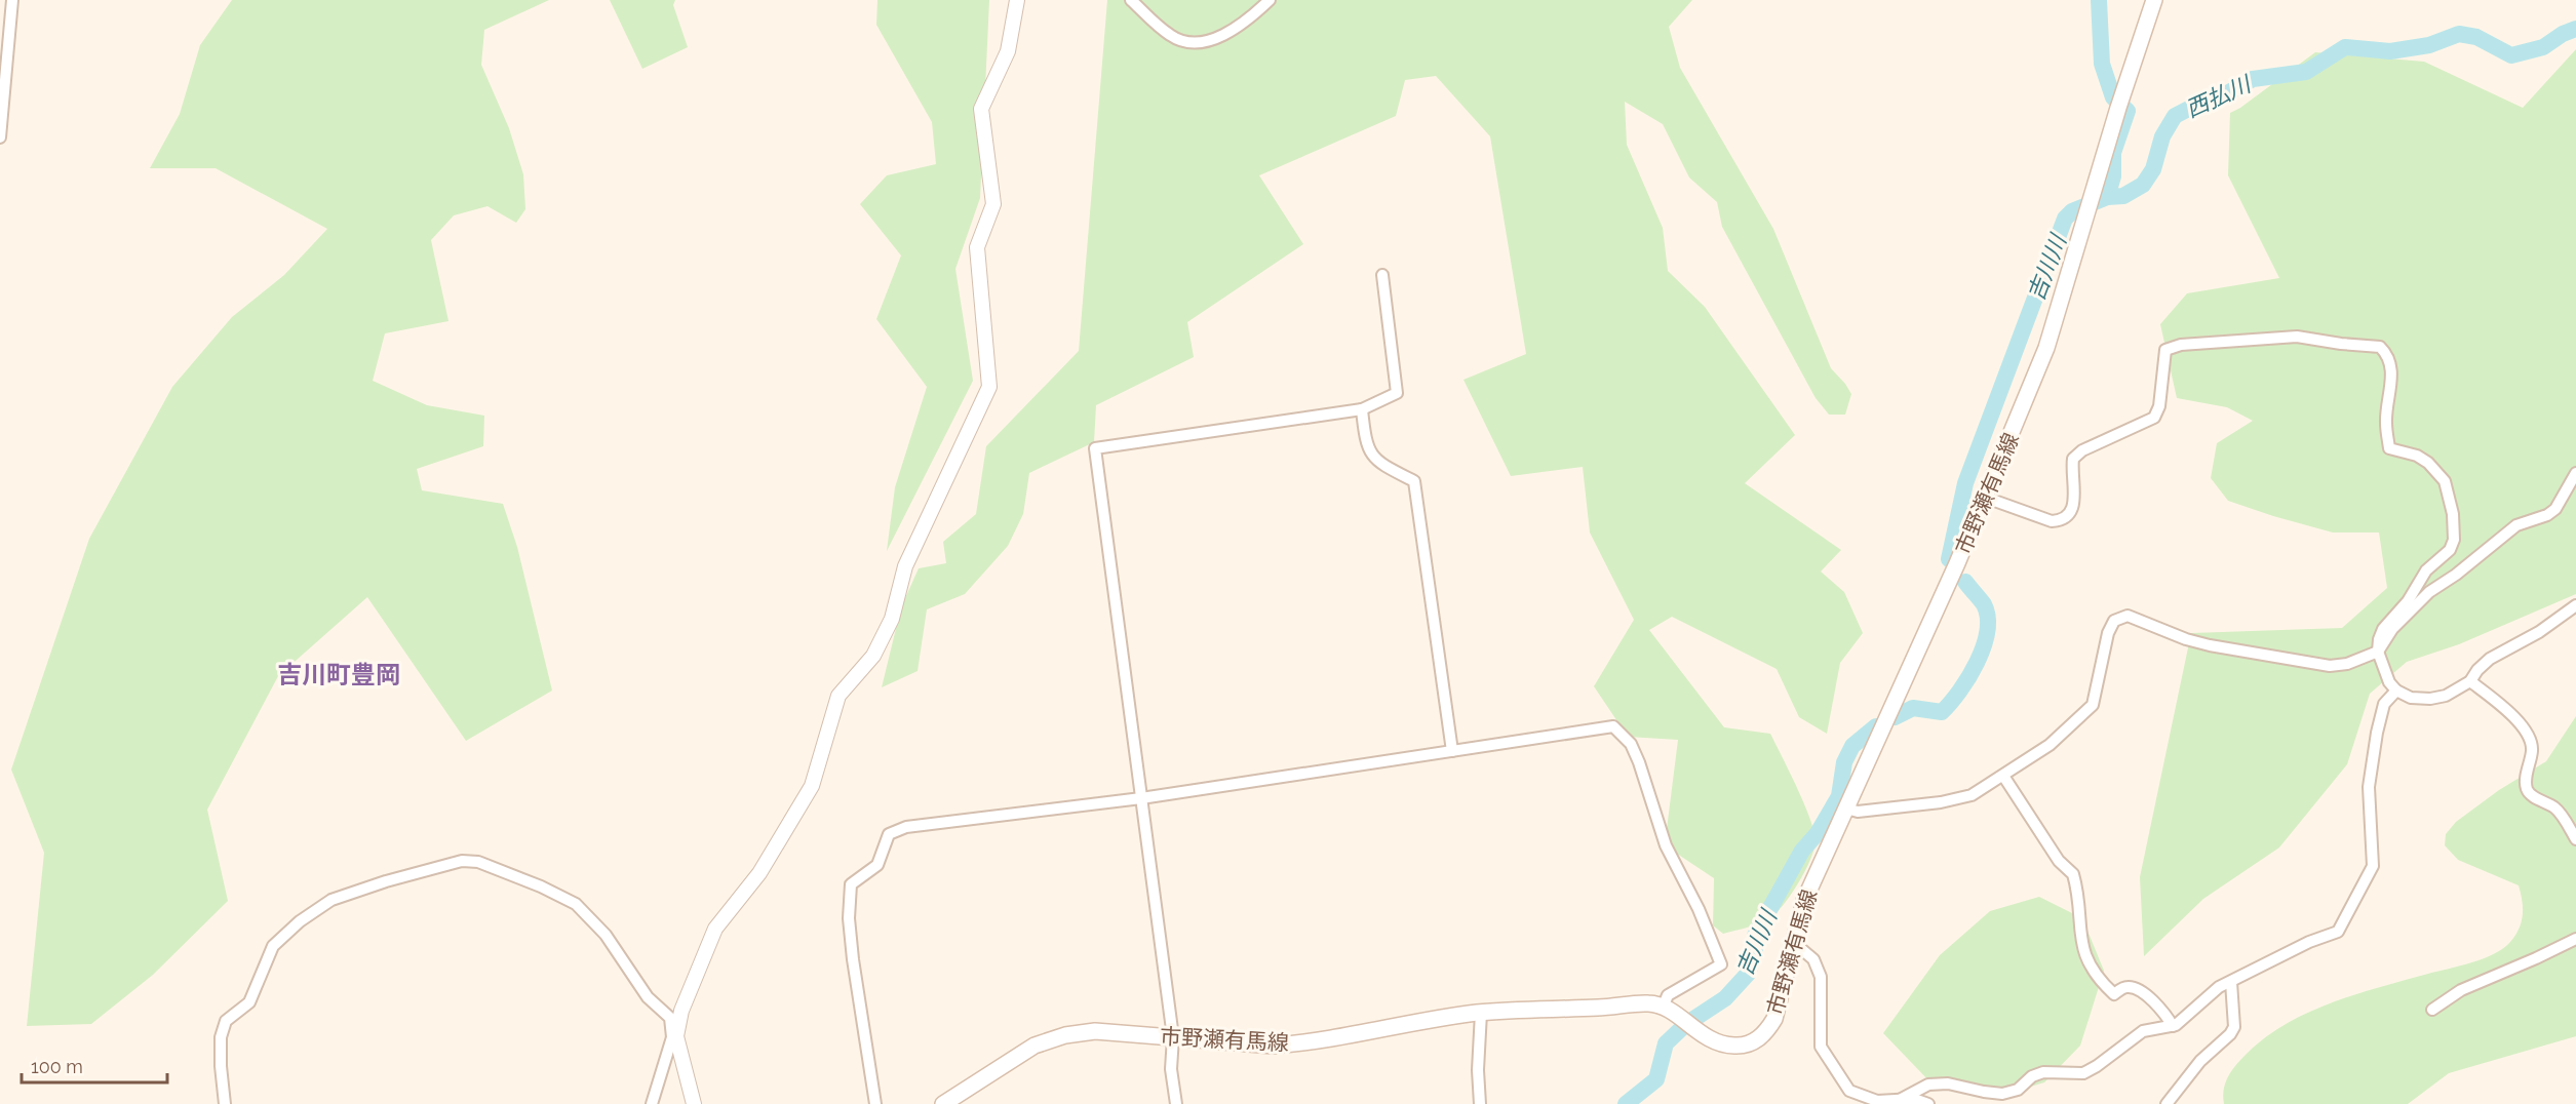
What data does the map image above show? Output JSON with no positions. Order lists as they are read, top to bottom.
{
  "streets": {
    "main road": ["市野瀬有馬線"]
  },
  "districts": ["吉川町豊岡"],
  "water": ["西払川", "吉川川"],
  "scale_bar": "100 m"
}
